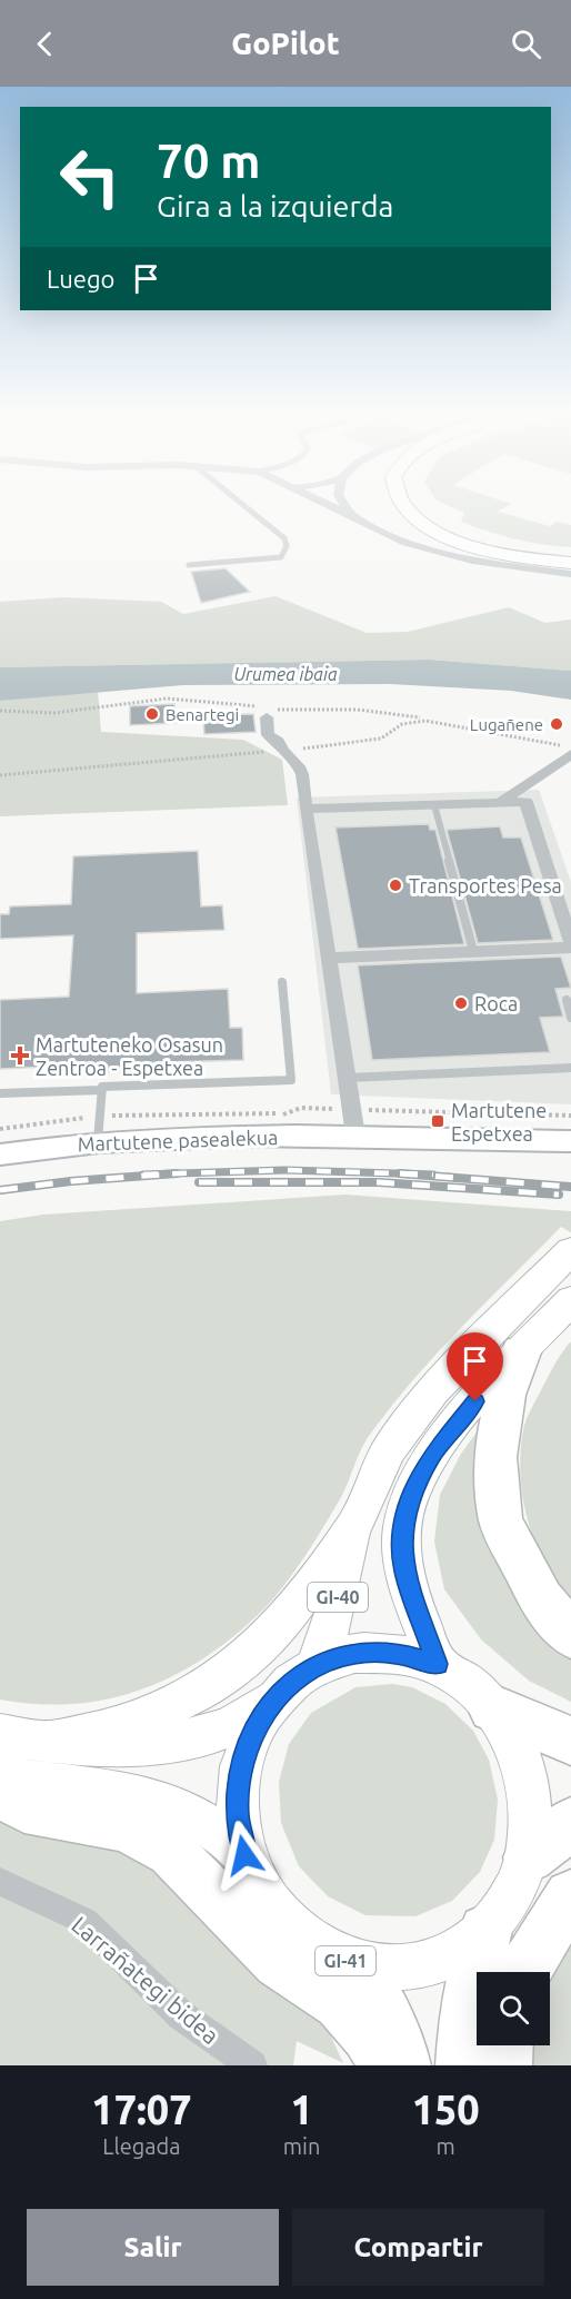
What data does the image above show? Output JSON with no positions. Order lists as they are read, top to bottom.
{
  "streets": {
    "highway": ["GI-41"],
    "main road": ["Martutene pasealekua", "GI-40"],
    "street": ["Larrañategi bidea"]
  },
  "crossings": [
    ["GI-40", "GI-41"]
  ],
  "water": ["Urumea ibaia"],
  "places": {
    "other": [
      "Benartegi",
      "Lugañene",
      "Transportes Pesa",
      "Roca"
    ],
    "health": ["Martuteneko Osasun Zentroa - Espetxea"],
    "transit": ["Martutene Espetxea"]
  },
  "page": {
    "header": "GoPilot",
    "turn": ["70 m", "Gira a la izquierda"],
    "then": "Luego",
    "eta": [
      "17:07",
      "Llegada",
      "1",
      "min",
      "150",
      "m"
    ],
    "buttons": ["Salir", "Compartir"]
  }
}
